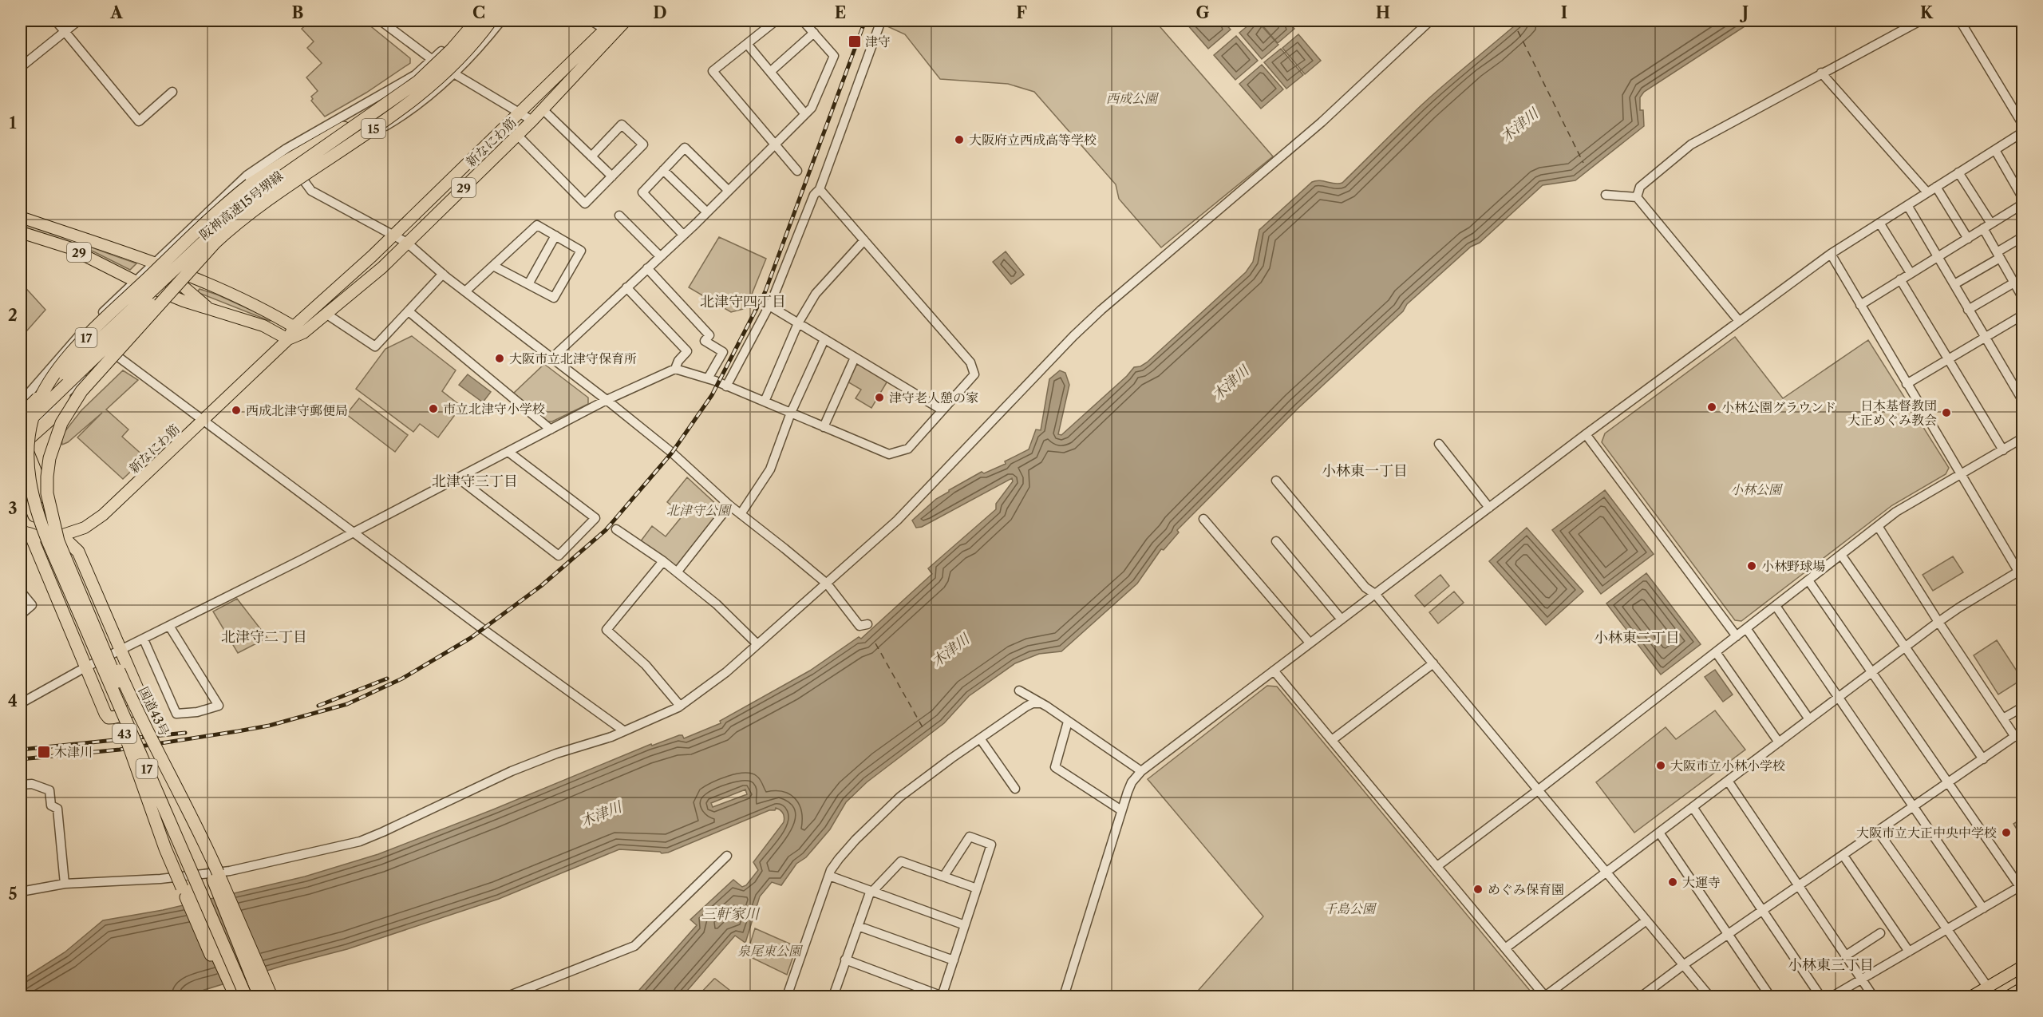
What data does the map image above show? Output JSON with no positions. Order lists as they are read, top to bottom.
{
  "streets": {
    "highway": [
      "15",
      "阪神高速15号堺線",
      "17",
      "国道43号",
      "43"
    ],
    "main road": ["新なにわ筋", "29"]
  },
  "crossings": [
    ["新なにわ筋", "29"],
    ["新なにわ筋", "国道43号"],
    ["新なにわ筋", "43"],
    ["阪神高速15号堺線", "17"]
  ],
  "districts": [
    "北津守四丁目",
    "小林東一丁目",
    "北津守三丁目",
    "北津守二丁目",
    "小林東二丁目",
    "小林東三丁目"
  ],
  "water": ["木津川", "三軒家川"],
  "parks": [
    "西成公園",
    "小林公園",
    "北津守公園",
    "千島公園",
    "泉尾東公園"
  ],
  "places": {
    "transit": ["津守", "木津川"],
    "other": [
      "大阪府立西成高等学校",
      "大阪市立北津守保育所",
      "津守老人憩の家",
      "小林公園グラウンド",
      "市立北津守小学校",
      "西成北津守郵便局",
      "日本基督教団 大正めぐみ教会",
      "小林野球場",
      "大阪市立小林小学校",
      "大阪市立大正中央中学校",
      "大運寺",
      "めぐみ保育園"
    ]
  },
  "grid": {
    "columns": [
      "A",
      "B",
      "C",
      "D",
      "E",
      "F",
      "G",
      "H",
      "I",
      "J",
      "K"
    ],
    "rows": [
      "1",
      "2",
      "3",
      "4",
      "5"
    ]
  }
}
